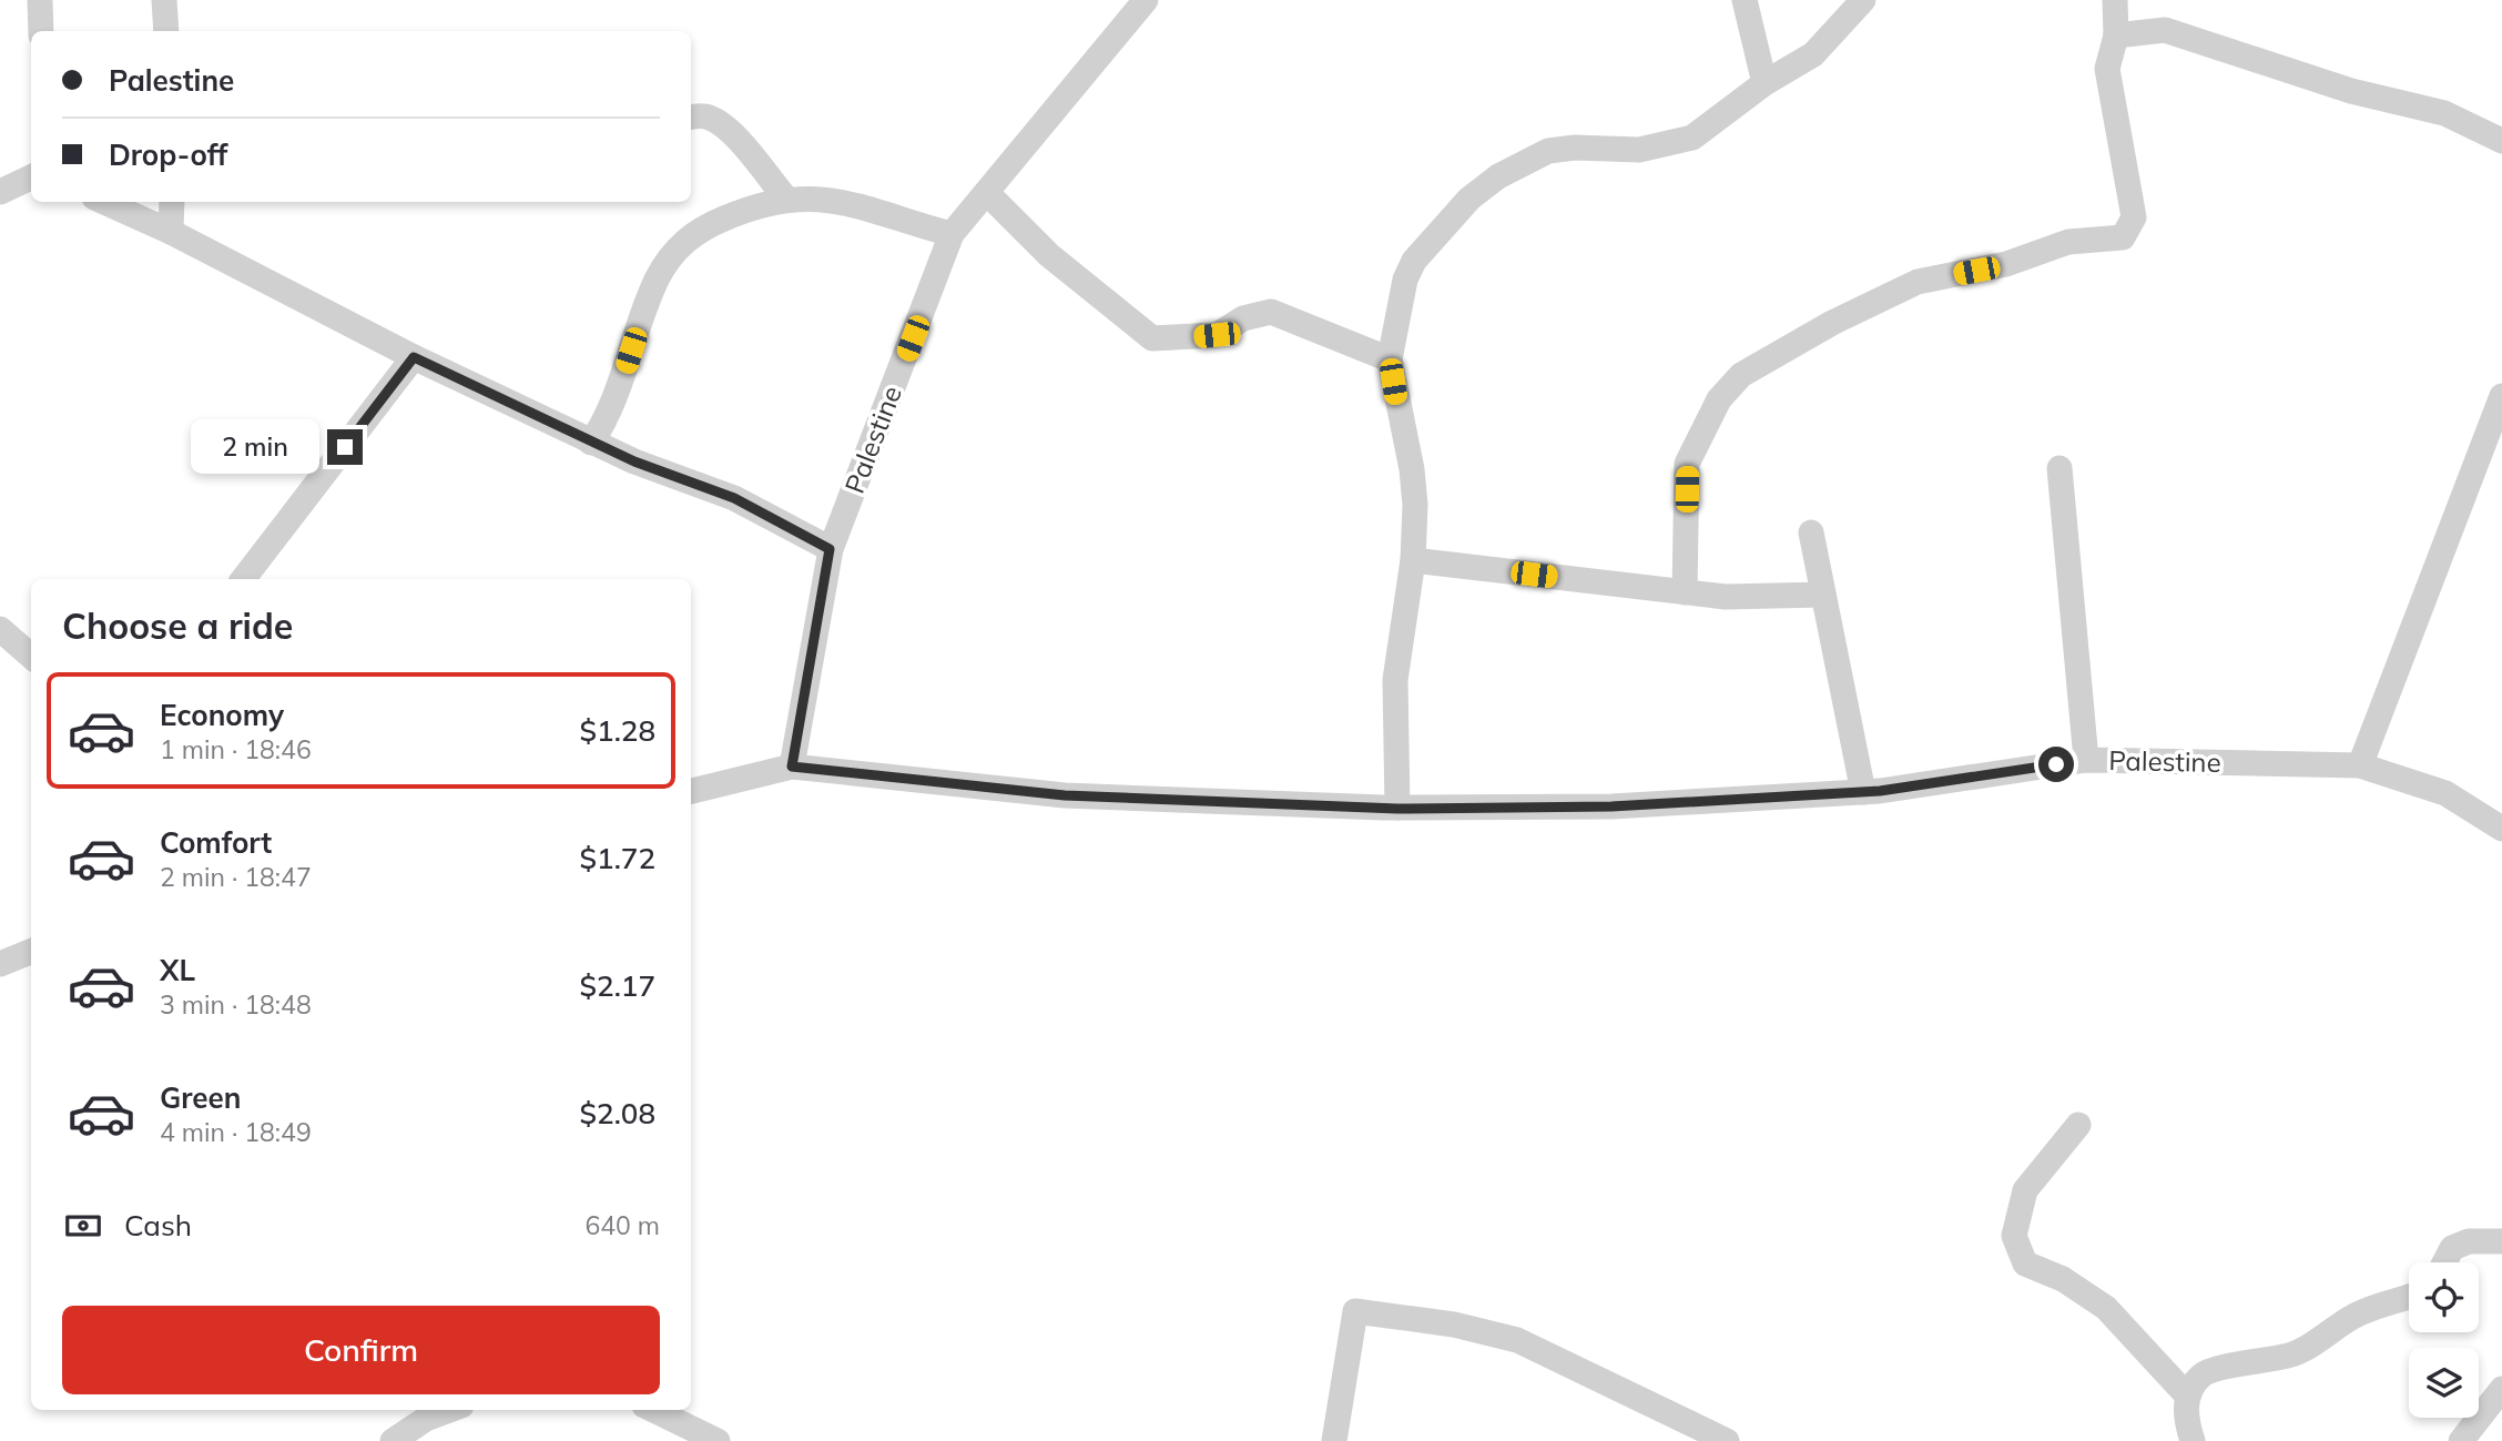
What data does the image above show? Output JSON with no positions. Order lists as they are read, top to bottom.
{
  "streets": {
    "street": ["Palestine"]
  },
  "page": {
    "banner": ["Palestine", "Drop-off"],
    "bubble": "2 min",
    "heading": "Choose a ride",
    "list": [
      {
        "name": "Economy",
        "note": "1 min · 18:46",
        "value": "$1.28"
      },
      {
        "name": "Comfort",
        "note": "2 min · 18:47",
        "value": "$1.72"
      },
      {
        "name": "XL",
        "note": "3 min · 18:48",
        "value": "$2.17"
      },
      {
        "name": "Green",
        "note": "4 min · 18:49",
        "value": "$2.08"
      }
    ],
    "pay": ["Cash", "640 m"],
    "buttons": "Confirm"
  }
}
